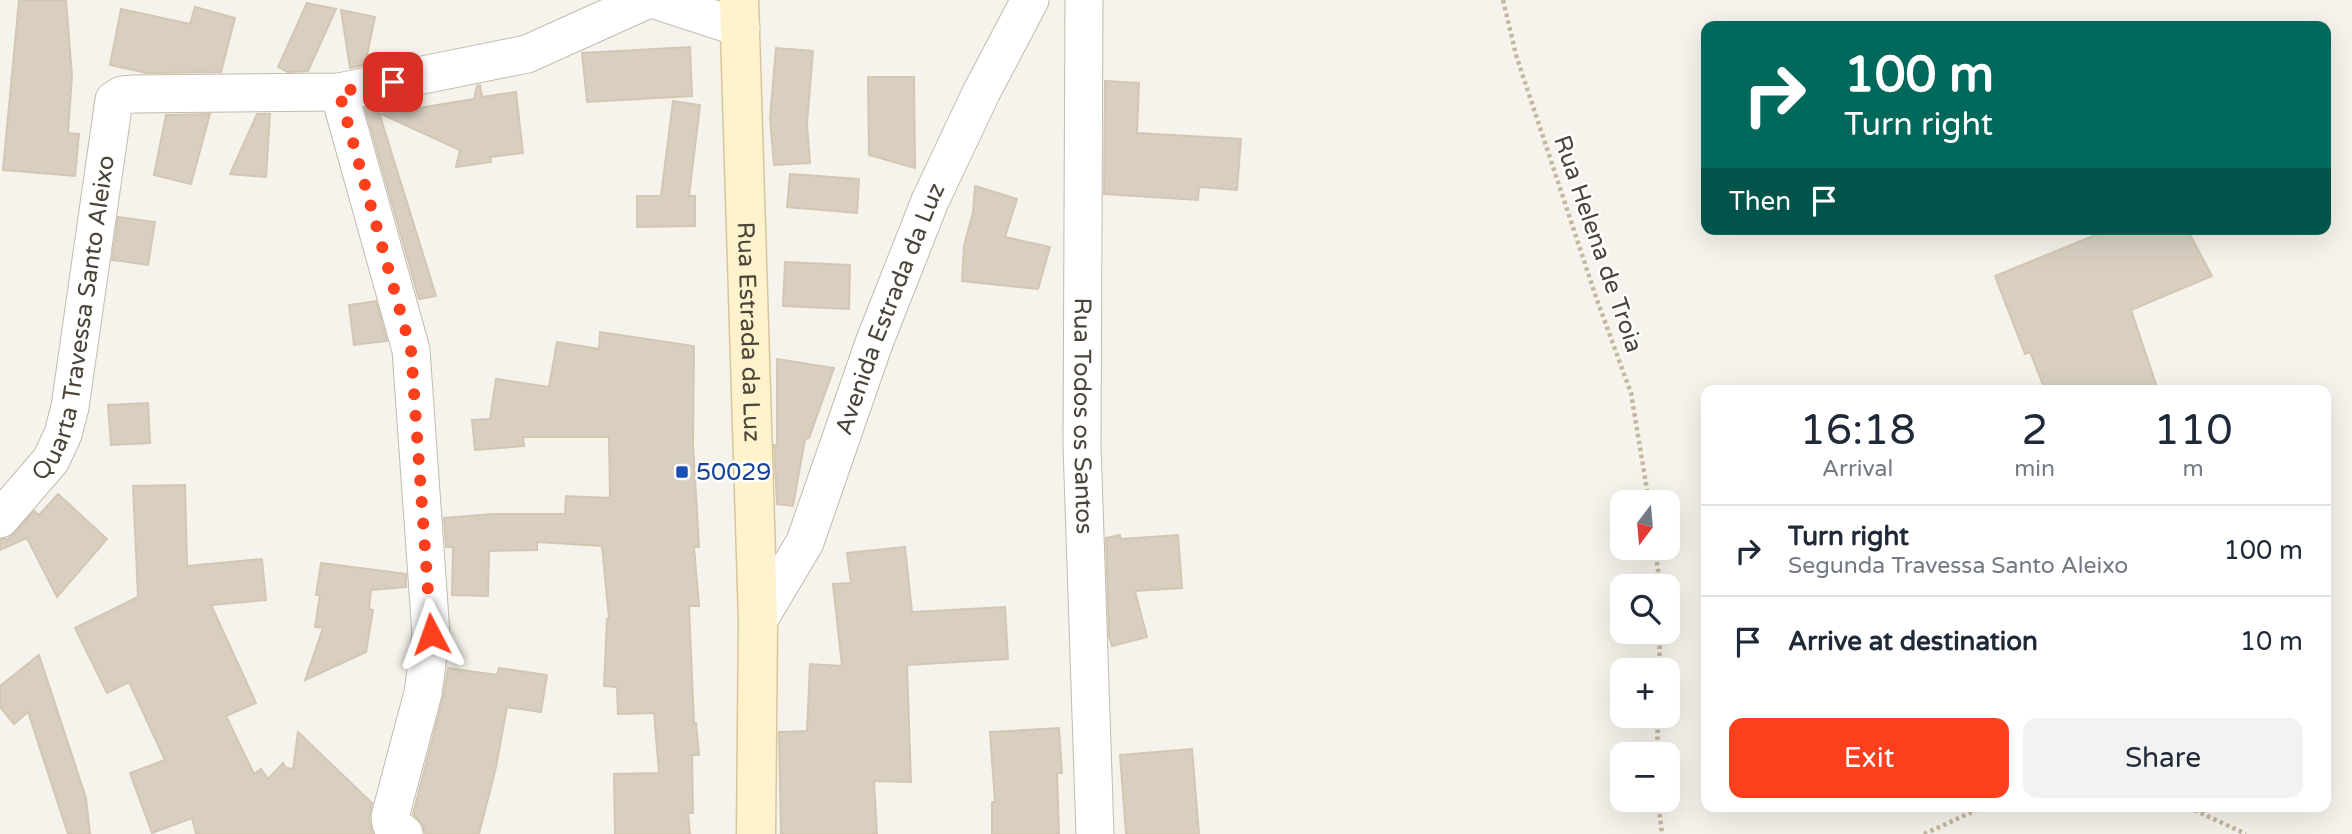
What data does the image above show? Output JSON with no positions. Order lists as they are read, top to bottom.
{
  "streets": {
    "main road": ["Rua Estrada da Luz"],
    "street": ["Avenida Estrada da Luz", "Quarta Travessa Santo Aleixo", "Rua Todos os Santos"],
    "path": ["Rua Helena de Troia"]
  },
  "crossings": [
    ["Avenida Estrada da Luz", "Rua Estrada da Luz"]
  ],
  "places": {
    "transit": ["50029"]
  },
  "north": "bottom",
  "page": {
    "turn": ["100 m", "Turn right"],
    "then": "Then",
    "eta": [
      "16:18",
      "Arrival",
      "2",
      "min",
      "110",
      "m"
    ],
    "map_buttons": ["+", "−"],
    "list": [
      {
        "name": "Turn right",
        "note": "Segunda Travessa Santo Aleixo",
        "value": "100 m"
      },
      {
        "name": "Arrive at destination",
        "value": "10 m"
      }
    ],
    "buttons": ["Exit", "Share"]
  }
}
